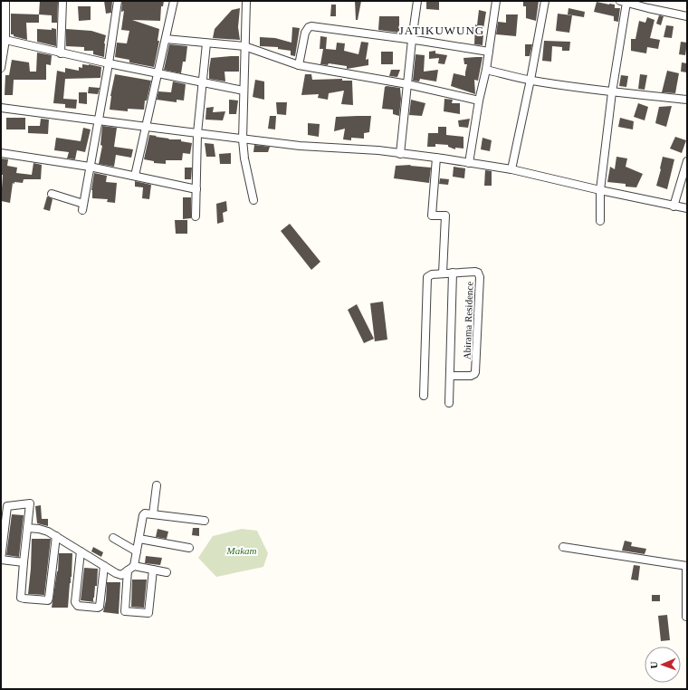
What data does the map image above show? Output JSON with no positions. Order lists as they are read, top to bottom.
{
  "streets": {
    "street": ["Abirama Residence"]
  },
  "districts": ["JATIKUWUNG"],
  "parks": ["Makam"],
  "north": "left"
}
